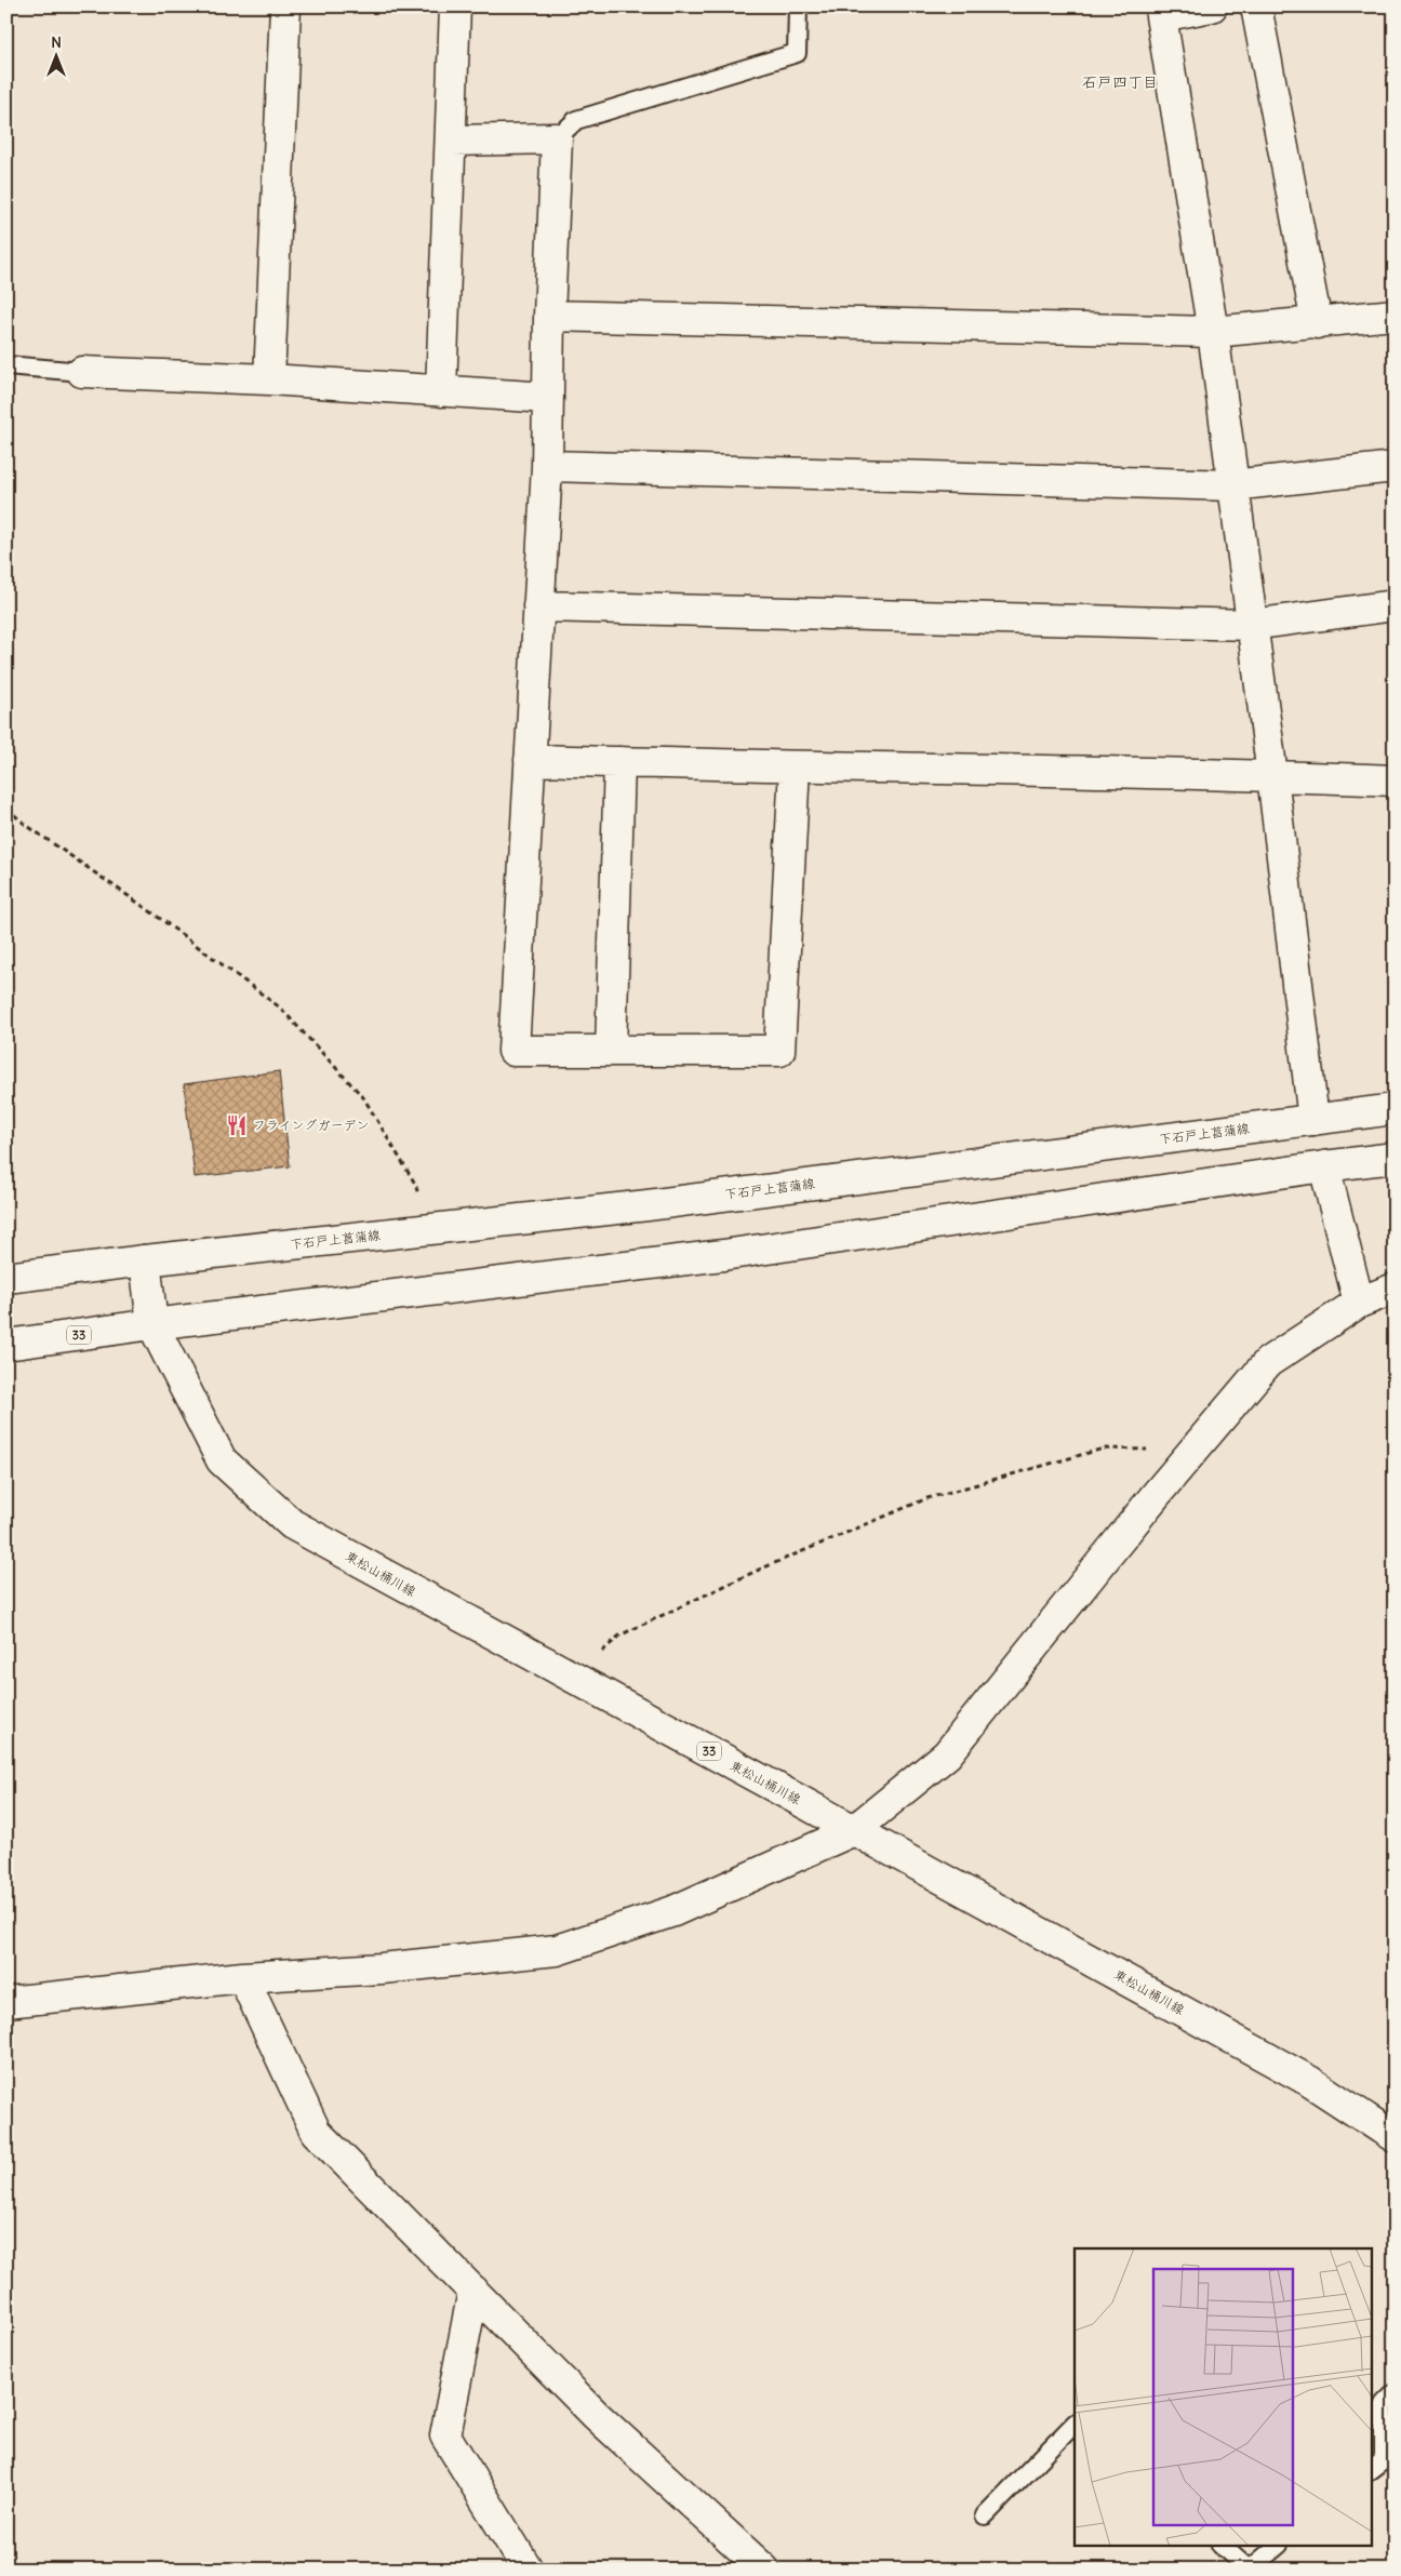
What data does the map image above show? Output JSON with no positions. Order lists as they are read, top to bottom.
{
  "streets": {
    "street": ["下石戸上菖蒲線", "33", "東松山桶川線"]
  },
  "crossings": [
    ["下石戸上菖蒲線", "東松山桶川線"],
    ["33", "東松山桶川線"]
  ],
  "districts": ["石戸四丁目"],
  "places": {
    "restaurant": ["フライングガーデン"]
  },
  "north": "top"
}
